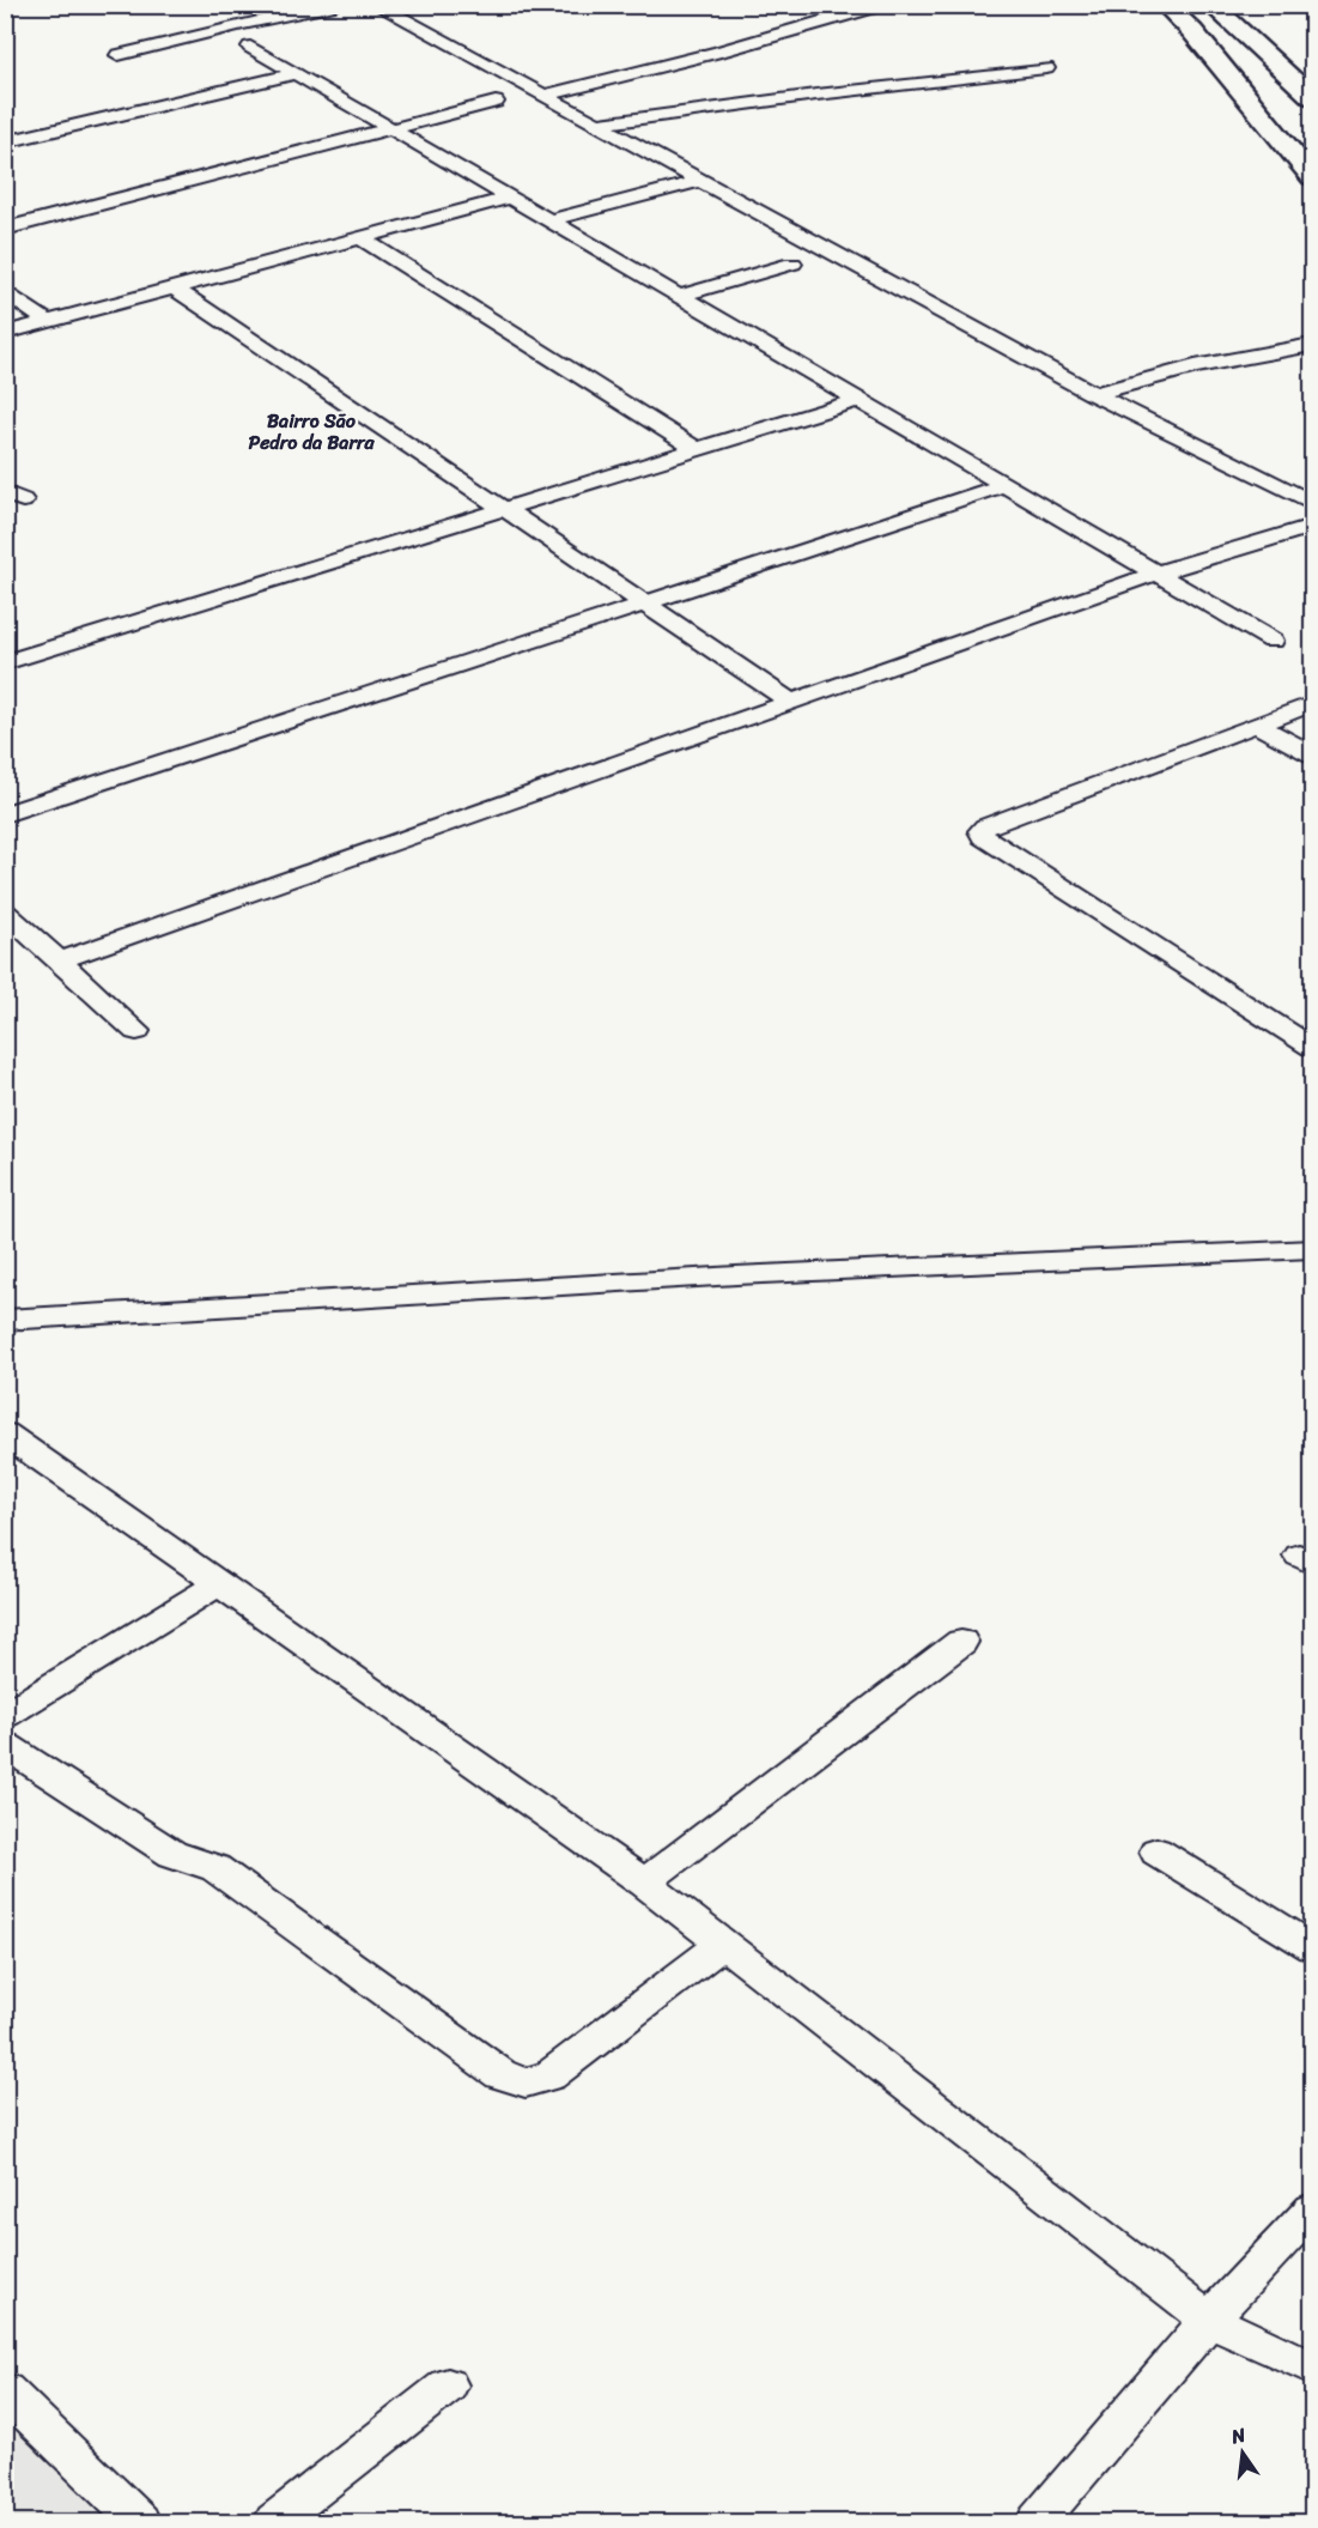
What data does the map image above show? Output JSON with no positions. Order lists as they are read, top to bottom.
{
  "districts": ["Bairro São Pedro da Barra"],
  "north": "top"
}
